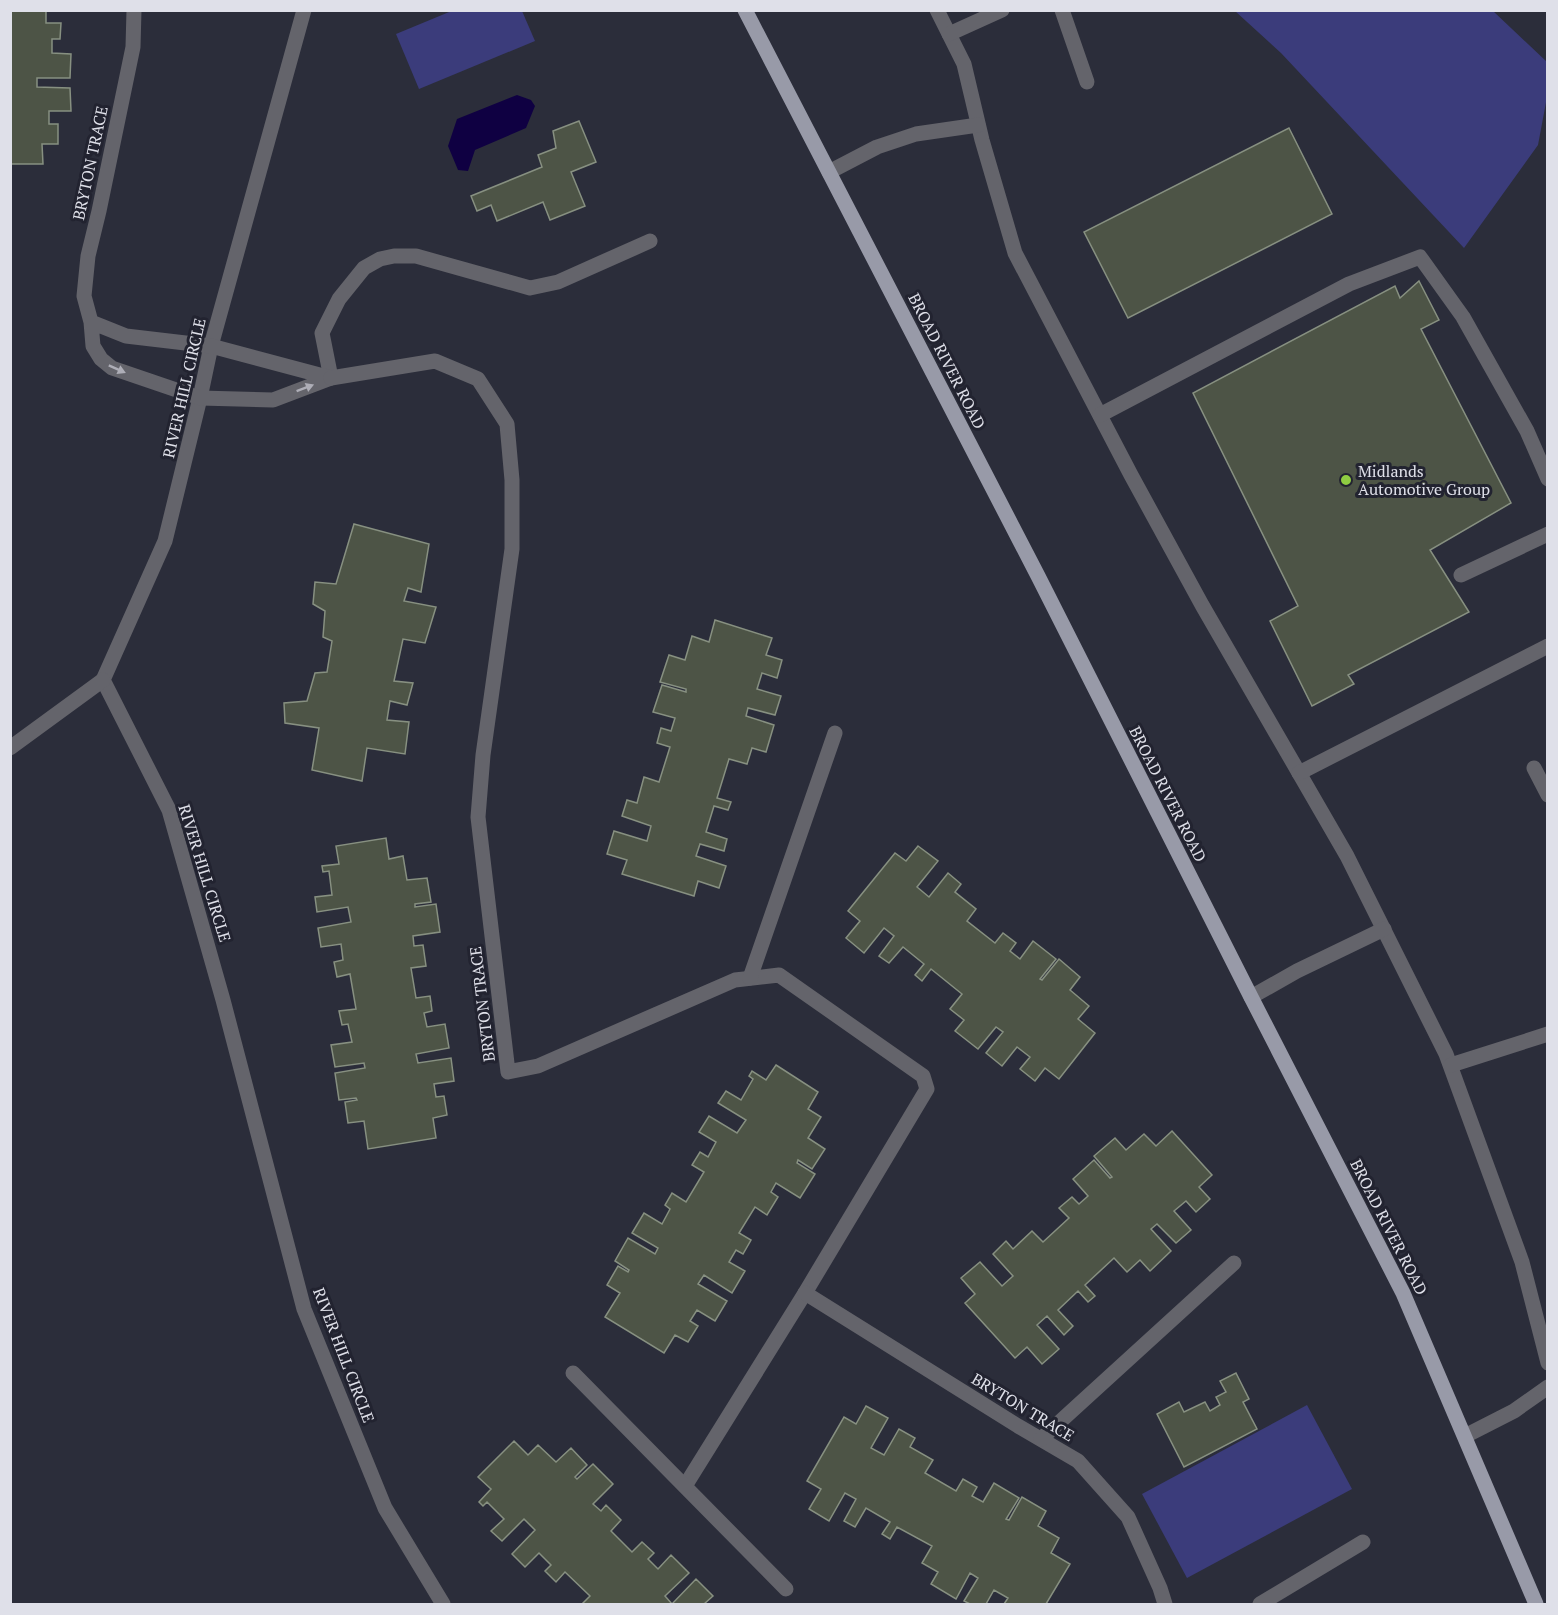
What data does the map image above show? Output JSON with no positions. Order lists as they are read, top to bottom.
{
  "streets": {
    "main road": ["BROAD RIVER ROAD"],
    "street": ["BRYTON TRACE", "RIVER HILL CIRCLE"]
  },
  "crossings": [
    ["BRYTON TRACE", "RIVER HILL CIRCLE"]
  ],
  "places": ["Midlands Automotive Group"]
}
